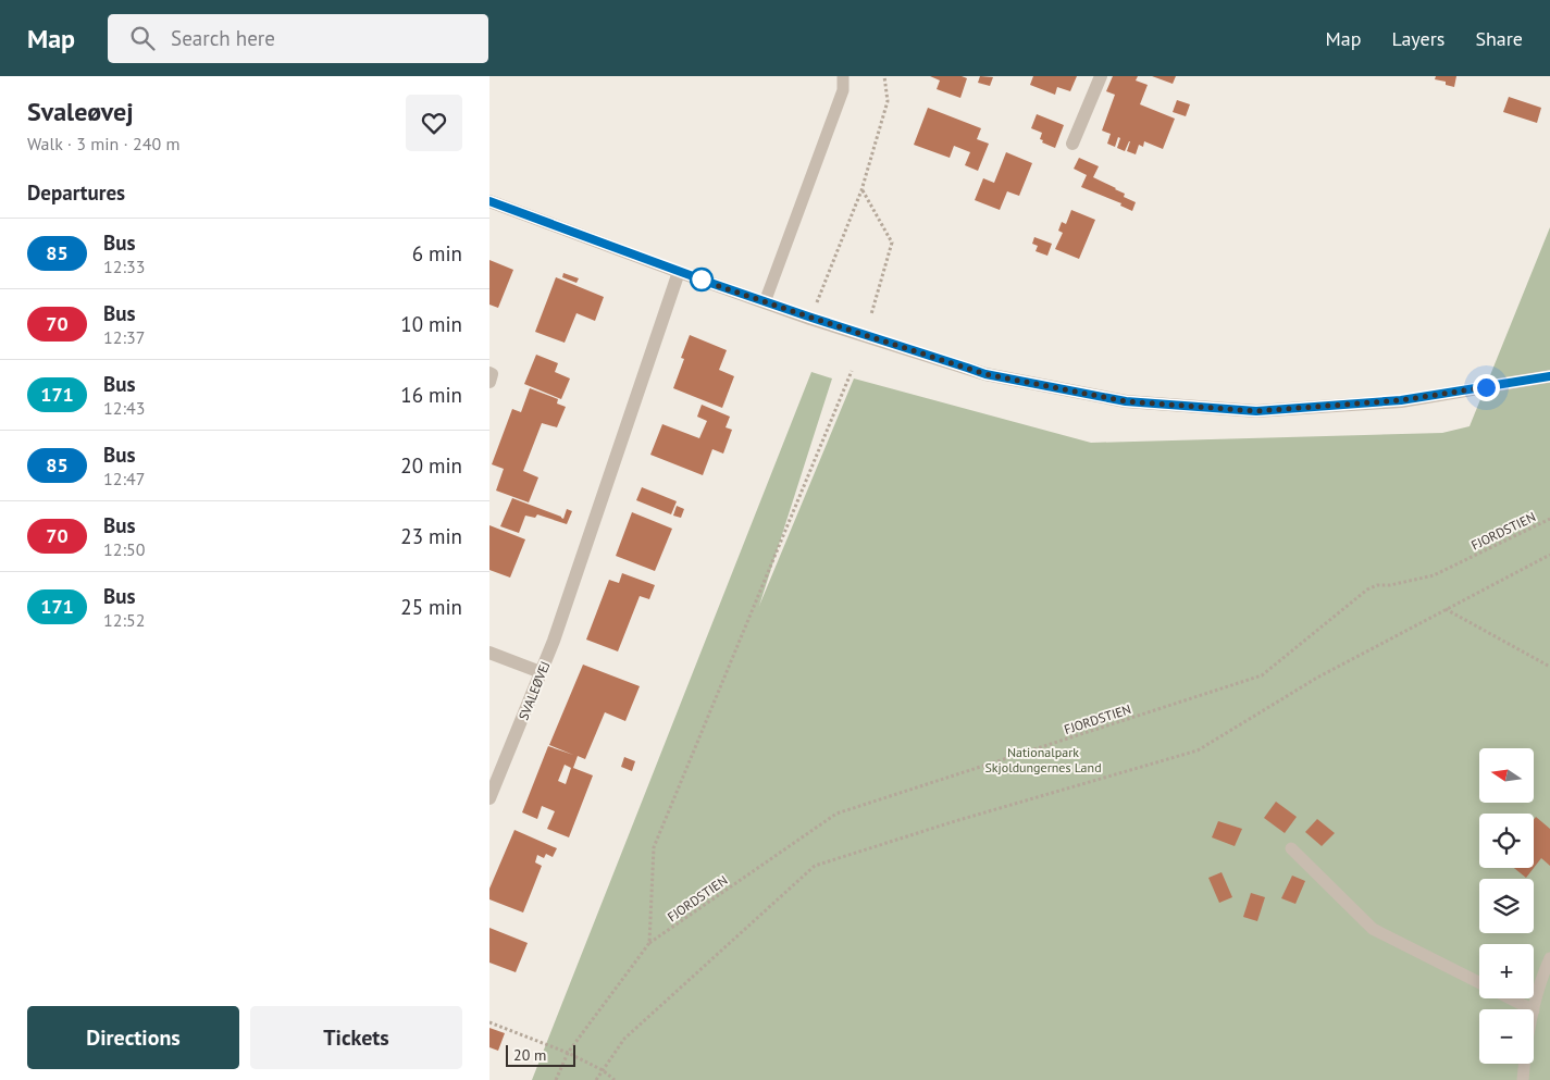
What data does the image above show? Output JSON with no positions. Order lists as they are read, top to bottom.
{
  "streets": {
    "street": ["SVALEØVEJ"],
    "path": ["FJORDSTIEN"]
  },
  "parks": ["Nationalpark Skjoldungernes Land"],
  "lines": ["bus line 85"],
  "scale_bar": "20 m",
  "north": "left",
  "page": {
    "header": "Map",
    "search": "Search here",
    "nav": ["Map", "Layers", "Share"],
    "heading": [
      ["Svaleøvej", "Walk · 3 min · 240 m"],
      "Departures"
    ],
    "list": [
      {
        "mark": "85",
        "name": "Bus",
        "note": "12:33",
        "value": "6 min"
      },
      {
        "mark": "70",
        "name": "Bus",
        "note": "12:37",
        "value": "10 min"
      },
      {
        "mark": "171",
        "name": "Bus",
        "note": "12:43",
        "value": "16 min"
      },
      {
        "mark": "85",
        "name": "Bus",
        "note": "12:47",
        "value": "20 min"
      },
      {
        "mark": "70",
        "name": "Bus",
        "note": "12:50",
        "value": "23 min"
      },
      {
        "mark": "171",
        "name": "Bus",
        "note": "12:52",
        "value": "25 min"
      }
    ],
    "map_buttons": ["+", "−"],
    "buttons": ["Directions", "Tickets"],
    "scale": "20 m"
  }
}
